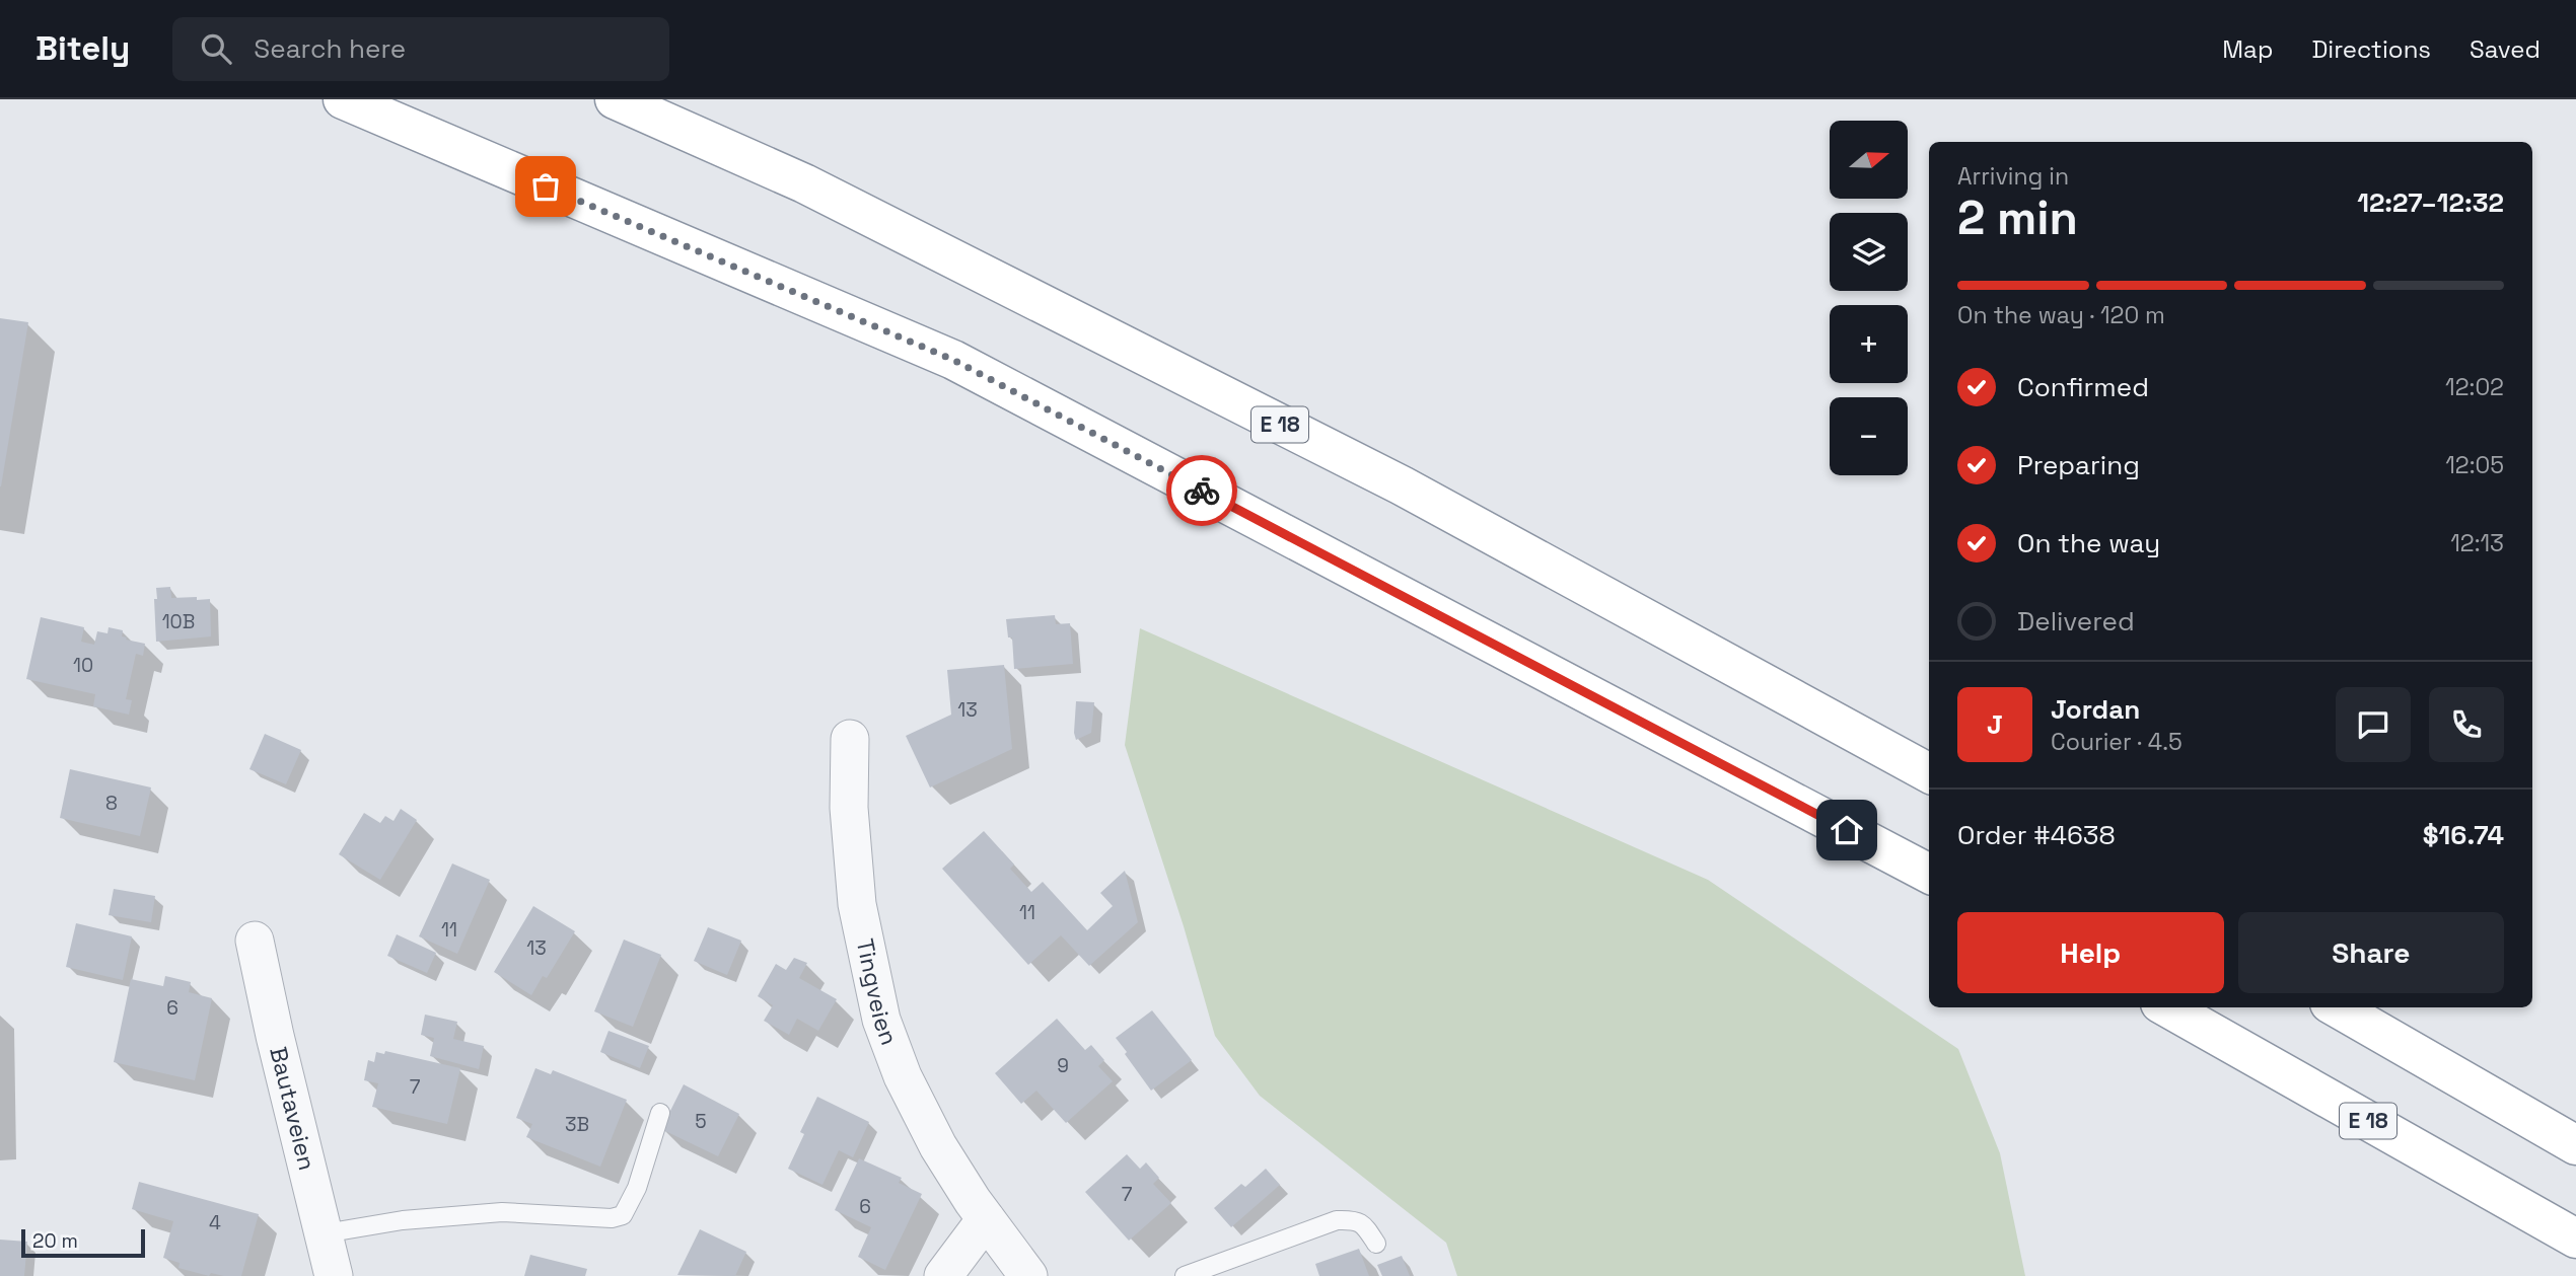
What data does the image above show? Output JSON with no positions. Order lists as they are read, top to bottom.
{
  "streets": {
    "highway": ["E 18"],
    "street": ["Tingveien", "Bautaveien"]
  },
  "house_numbers": [
    "10B",
    "10",
    "13",
    "8",
    "11",
    "11",
    "13",
    "6",
    "9",
    "7",
    "5",
    "3B",
    "7",
    "6",
    "4"
  ],
  "scale_bar": "20 m",
  "north": "right",
  "page": {
    "header": "Bitely",
    "search": "Search here",
    "nav": ["Map", "Directions", "Saved"],
    "map_buttons": ["+", "−"],
    "heading": ["2 min", "Arriving in", "12:27–12:32"],
    "panel": [
      "Jordan",
      "Courier · 4.5",
      "Order #4638",
      "$16.74"
    ],
    "bar": "On the way · 120 m",
    "list": [
      ["Confirmed", "12:02"],
      ["Preparing", "12:05"],
      ["On the way", "12:13"],
      "Delivered"
    ],
    "round": "J",
    "buttons": ["Help", "Share"],
    "scale": "20 m"
  }
}
